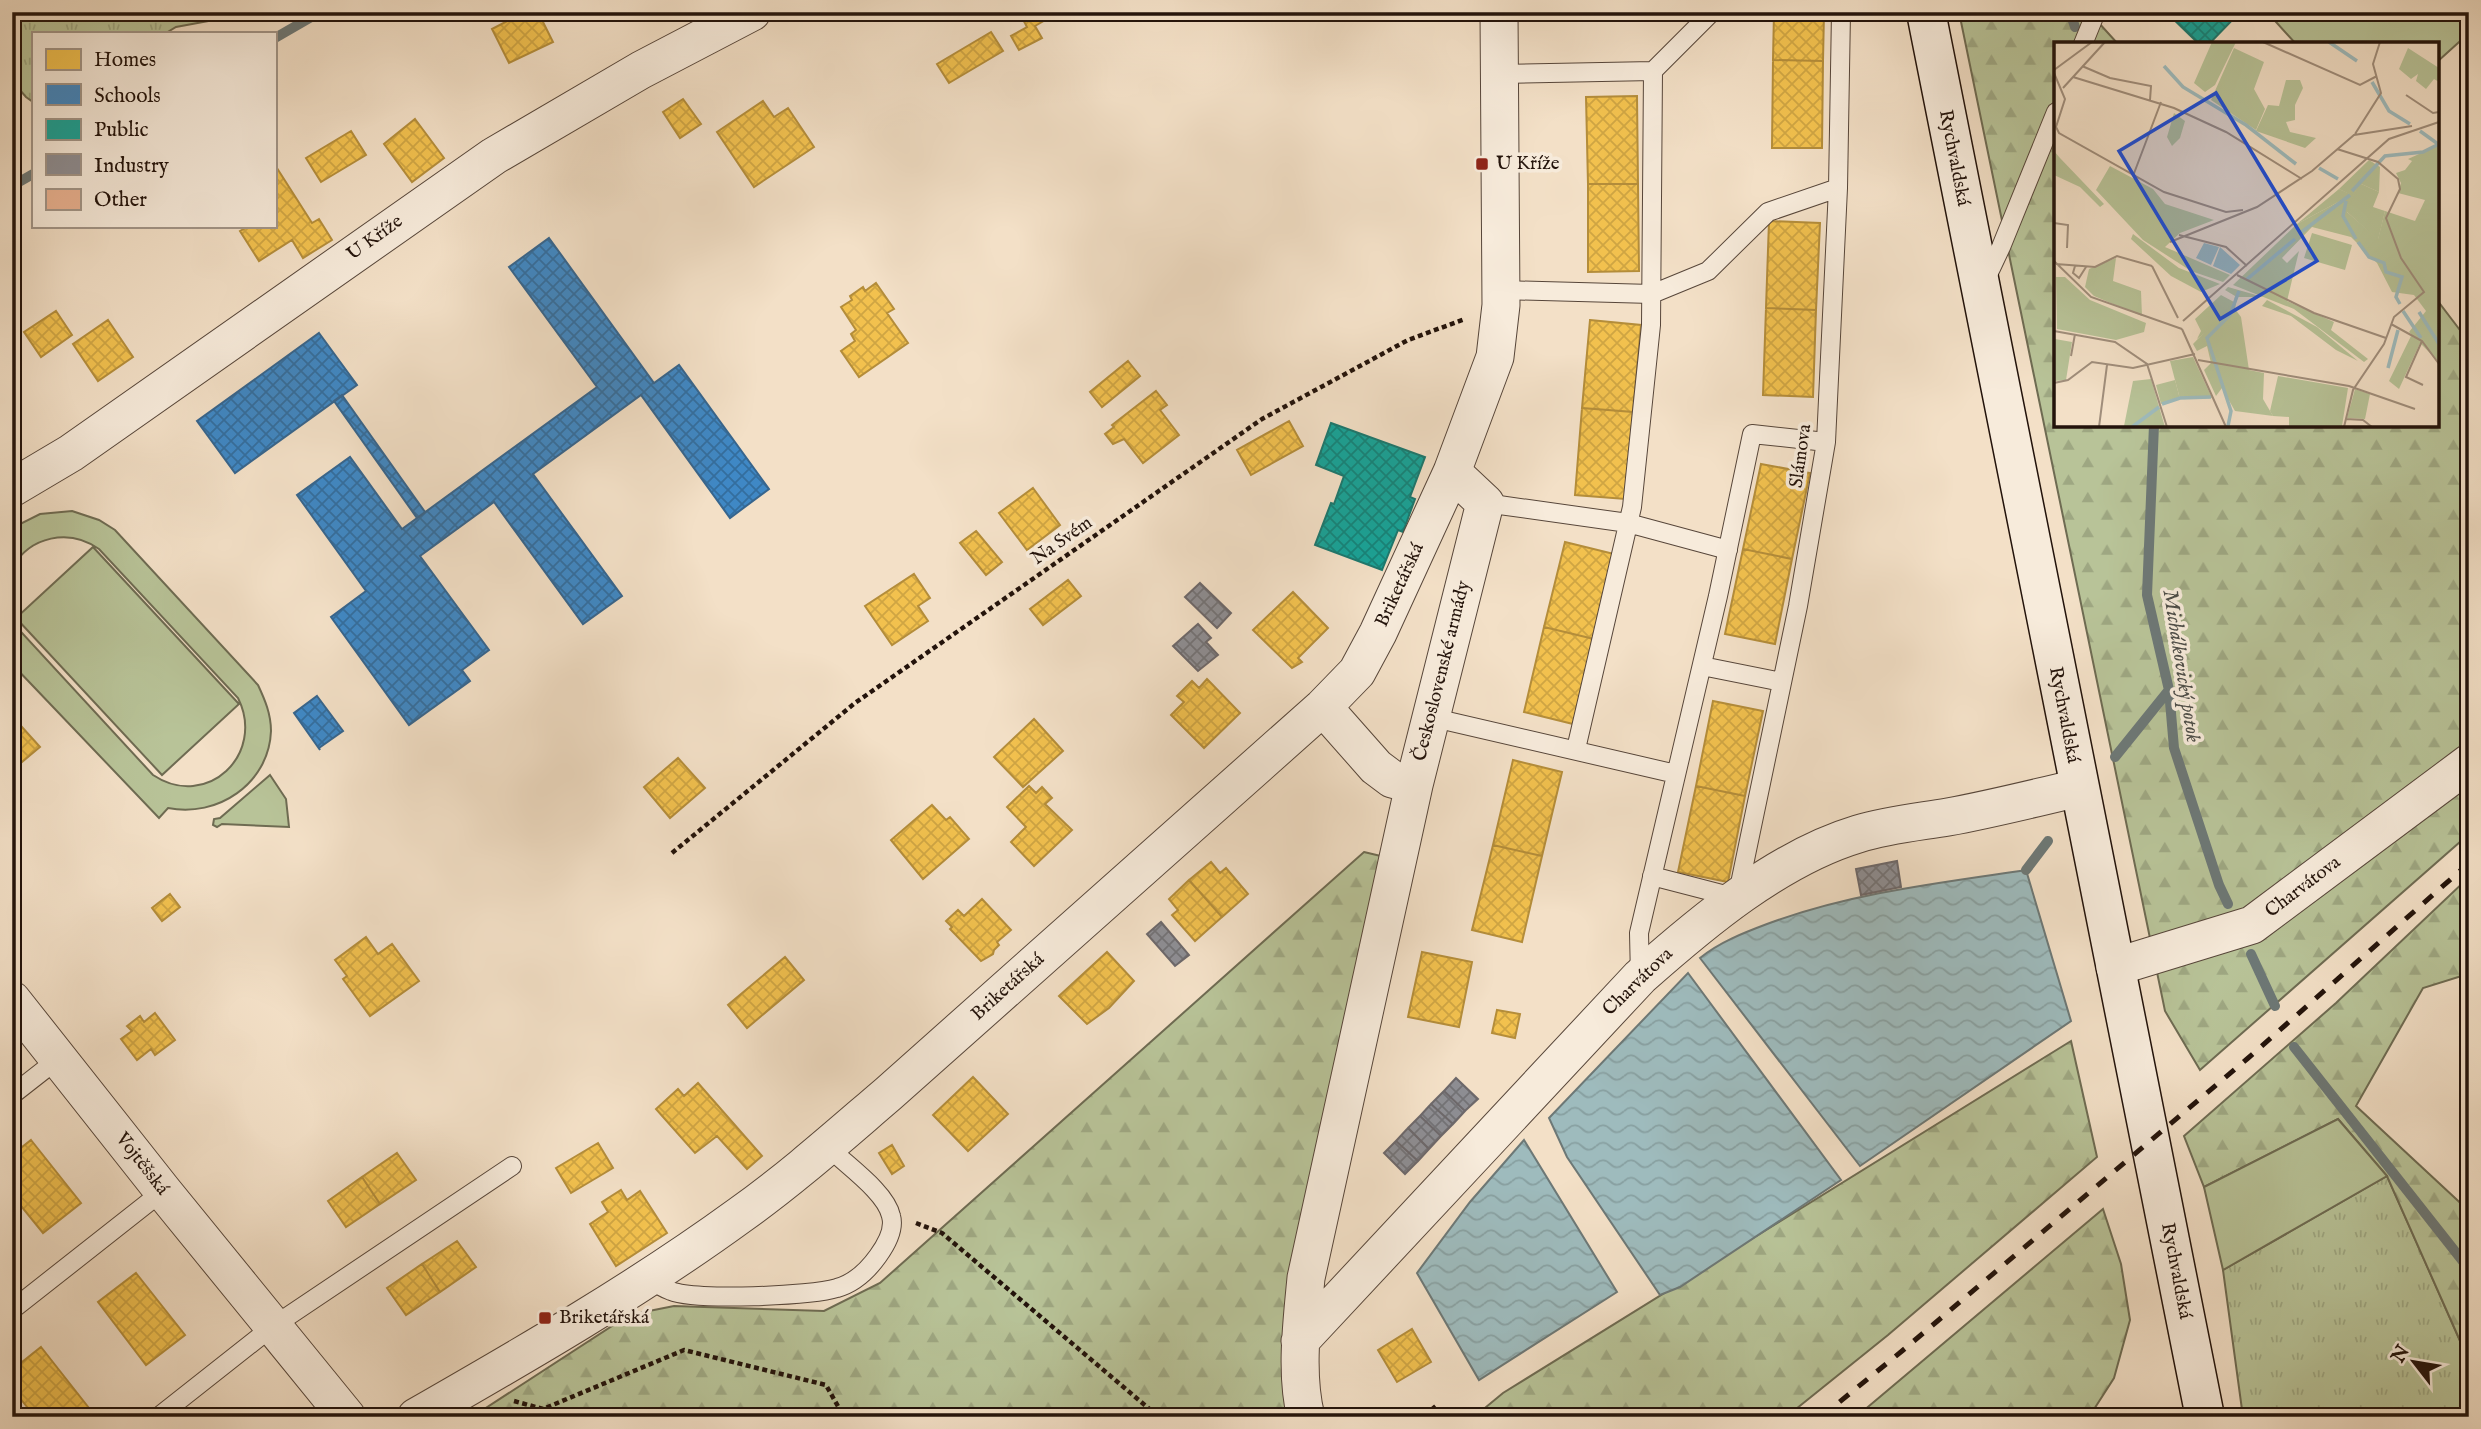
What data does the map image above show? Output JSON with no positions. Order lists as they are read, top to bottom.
{
  "streets": {
    "street": [
      "Rychvaldská",
      "U Kříže",
      "Briketářská",
      "Československé armády",
      "Charvátova",
      "Vojtěšská"
    ],
    "lane": ["Slámova"],
    "path": ["Na Svém"]
  },
  "crossings": [
    ["Rychvaldská", "Charvátova"],
    ["Slámova", "Charvátova"],
    ["Československé armády", "Charvátova"]
  ],
  "water": ["Michálkovický potok"],
  "places": {
    "transit": ["U Kříže", "Briketářská"]
  },
  "legend": [
    "Homes",
    "Schools",
    "Public",
    "Industry",
    "Other"
  ],
  "north": "top left"
}
